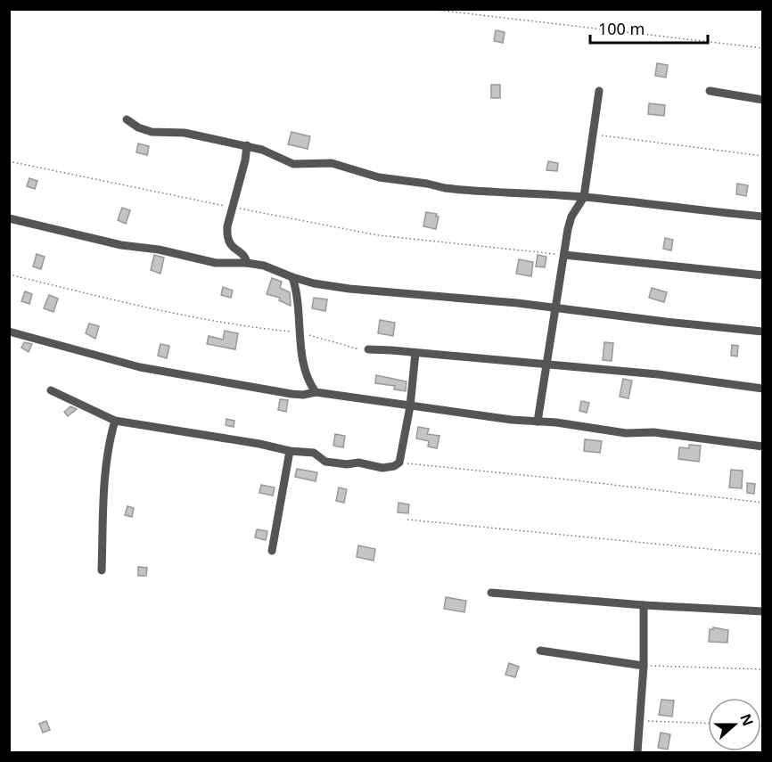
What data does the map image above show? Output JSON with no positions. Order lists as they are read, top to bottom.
{
  "scale_bar": "100 m",
  "north": "right"
}
